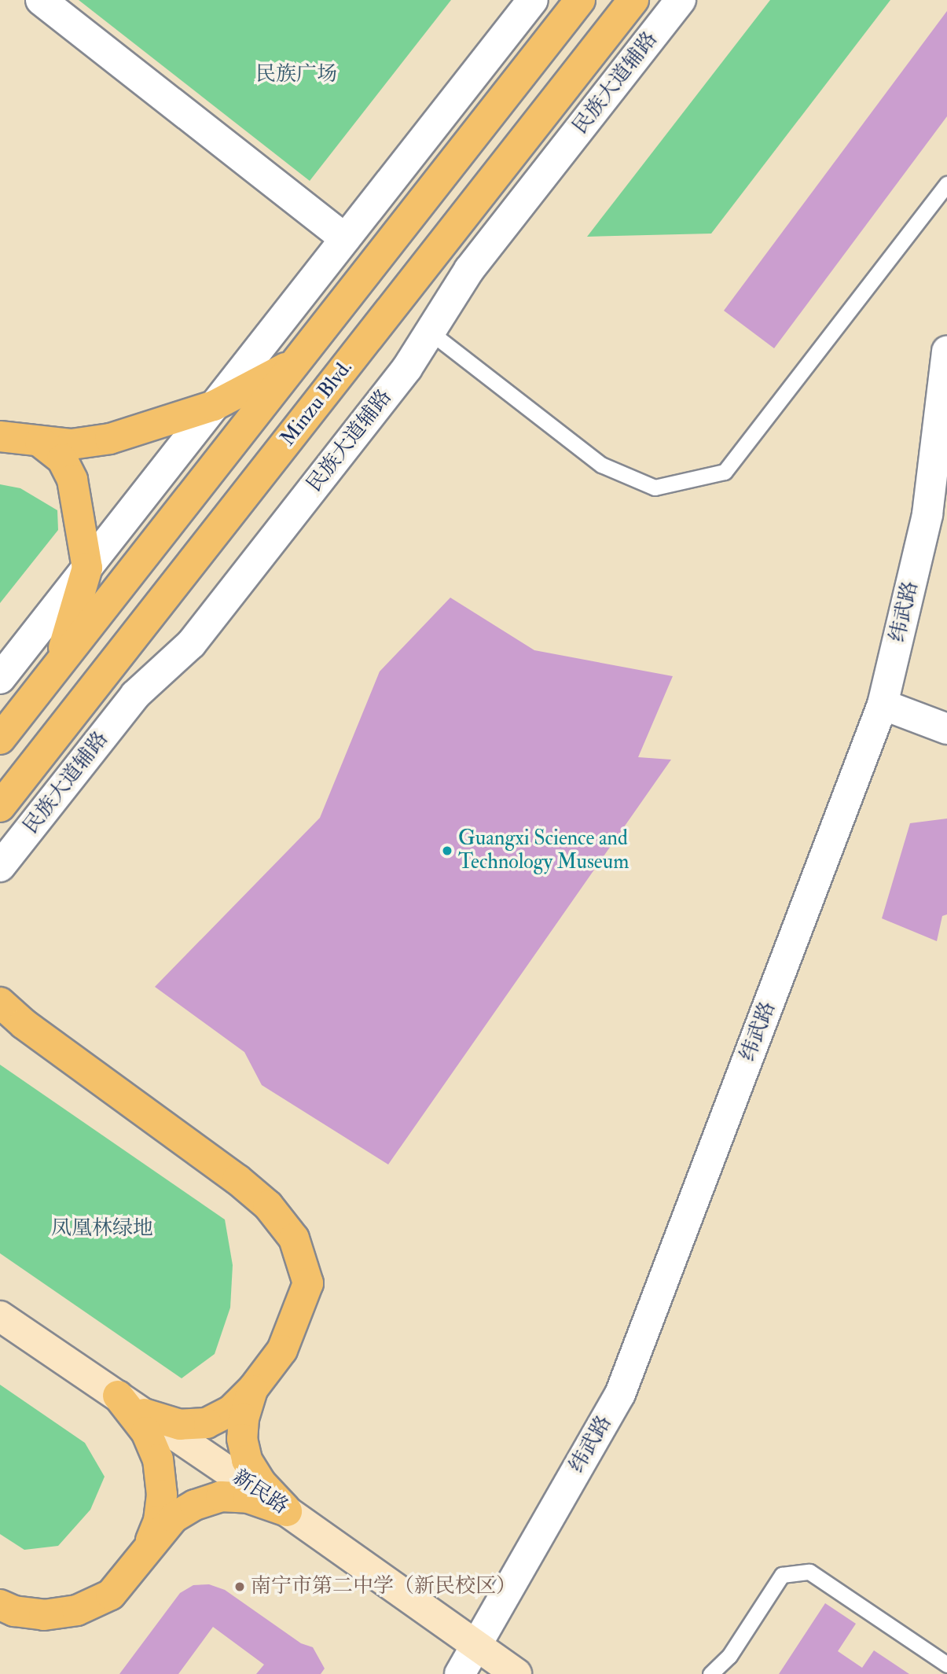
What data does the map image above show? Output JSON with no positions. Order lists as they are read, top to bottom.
{
  "streets": {
    "highway": ["Minzu Blvd."],
    "main road": ["新民路"],
    "street": ["民族大道辅路", "纬武路"]
  },
  "crossings": [
    ["纬武路", "新民路"]
  ],
  "parks": ["民族广场", "凤凰林绿地"],
  "places": ["Guangxi Science and Technology Museum", "南宁市第二中学（新民校区）"]
}
